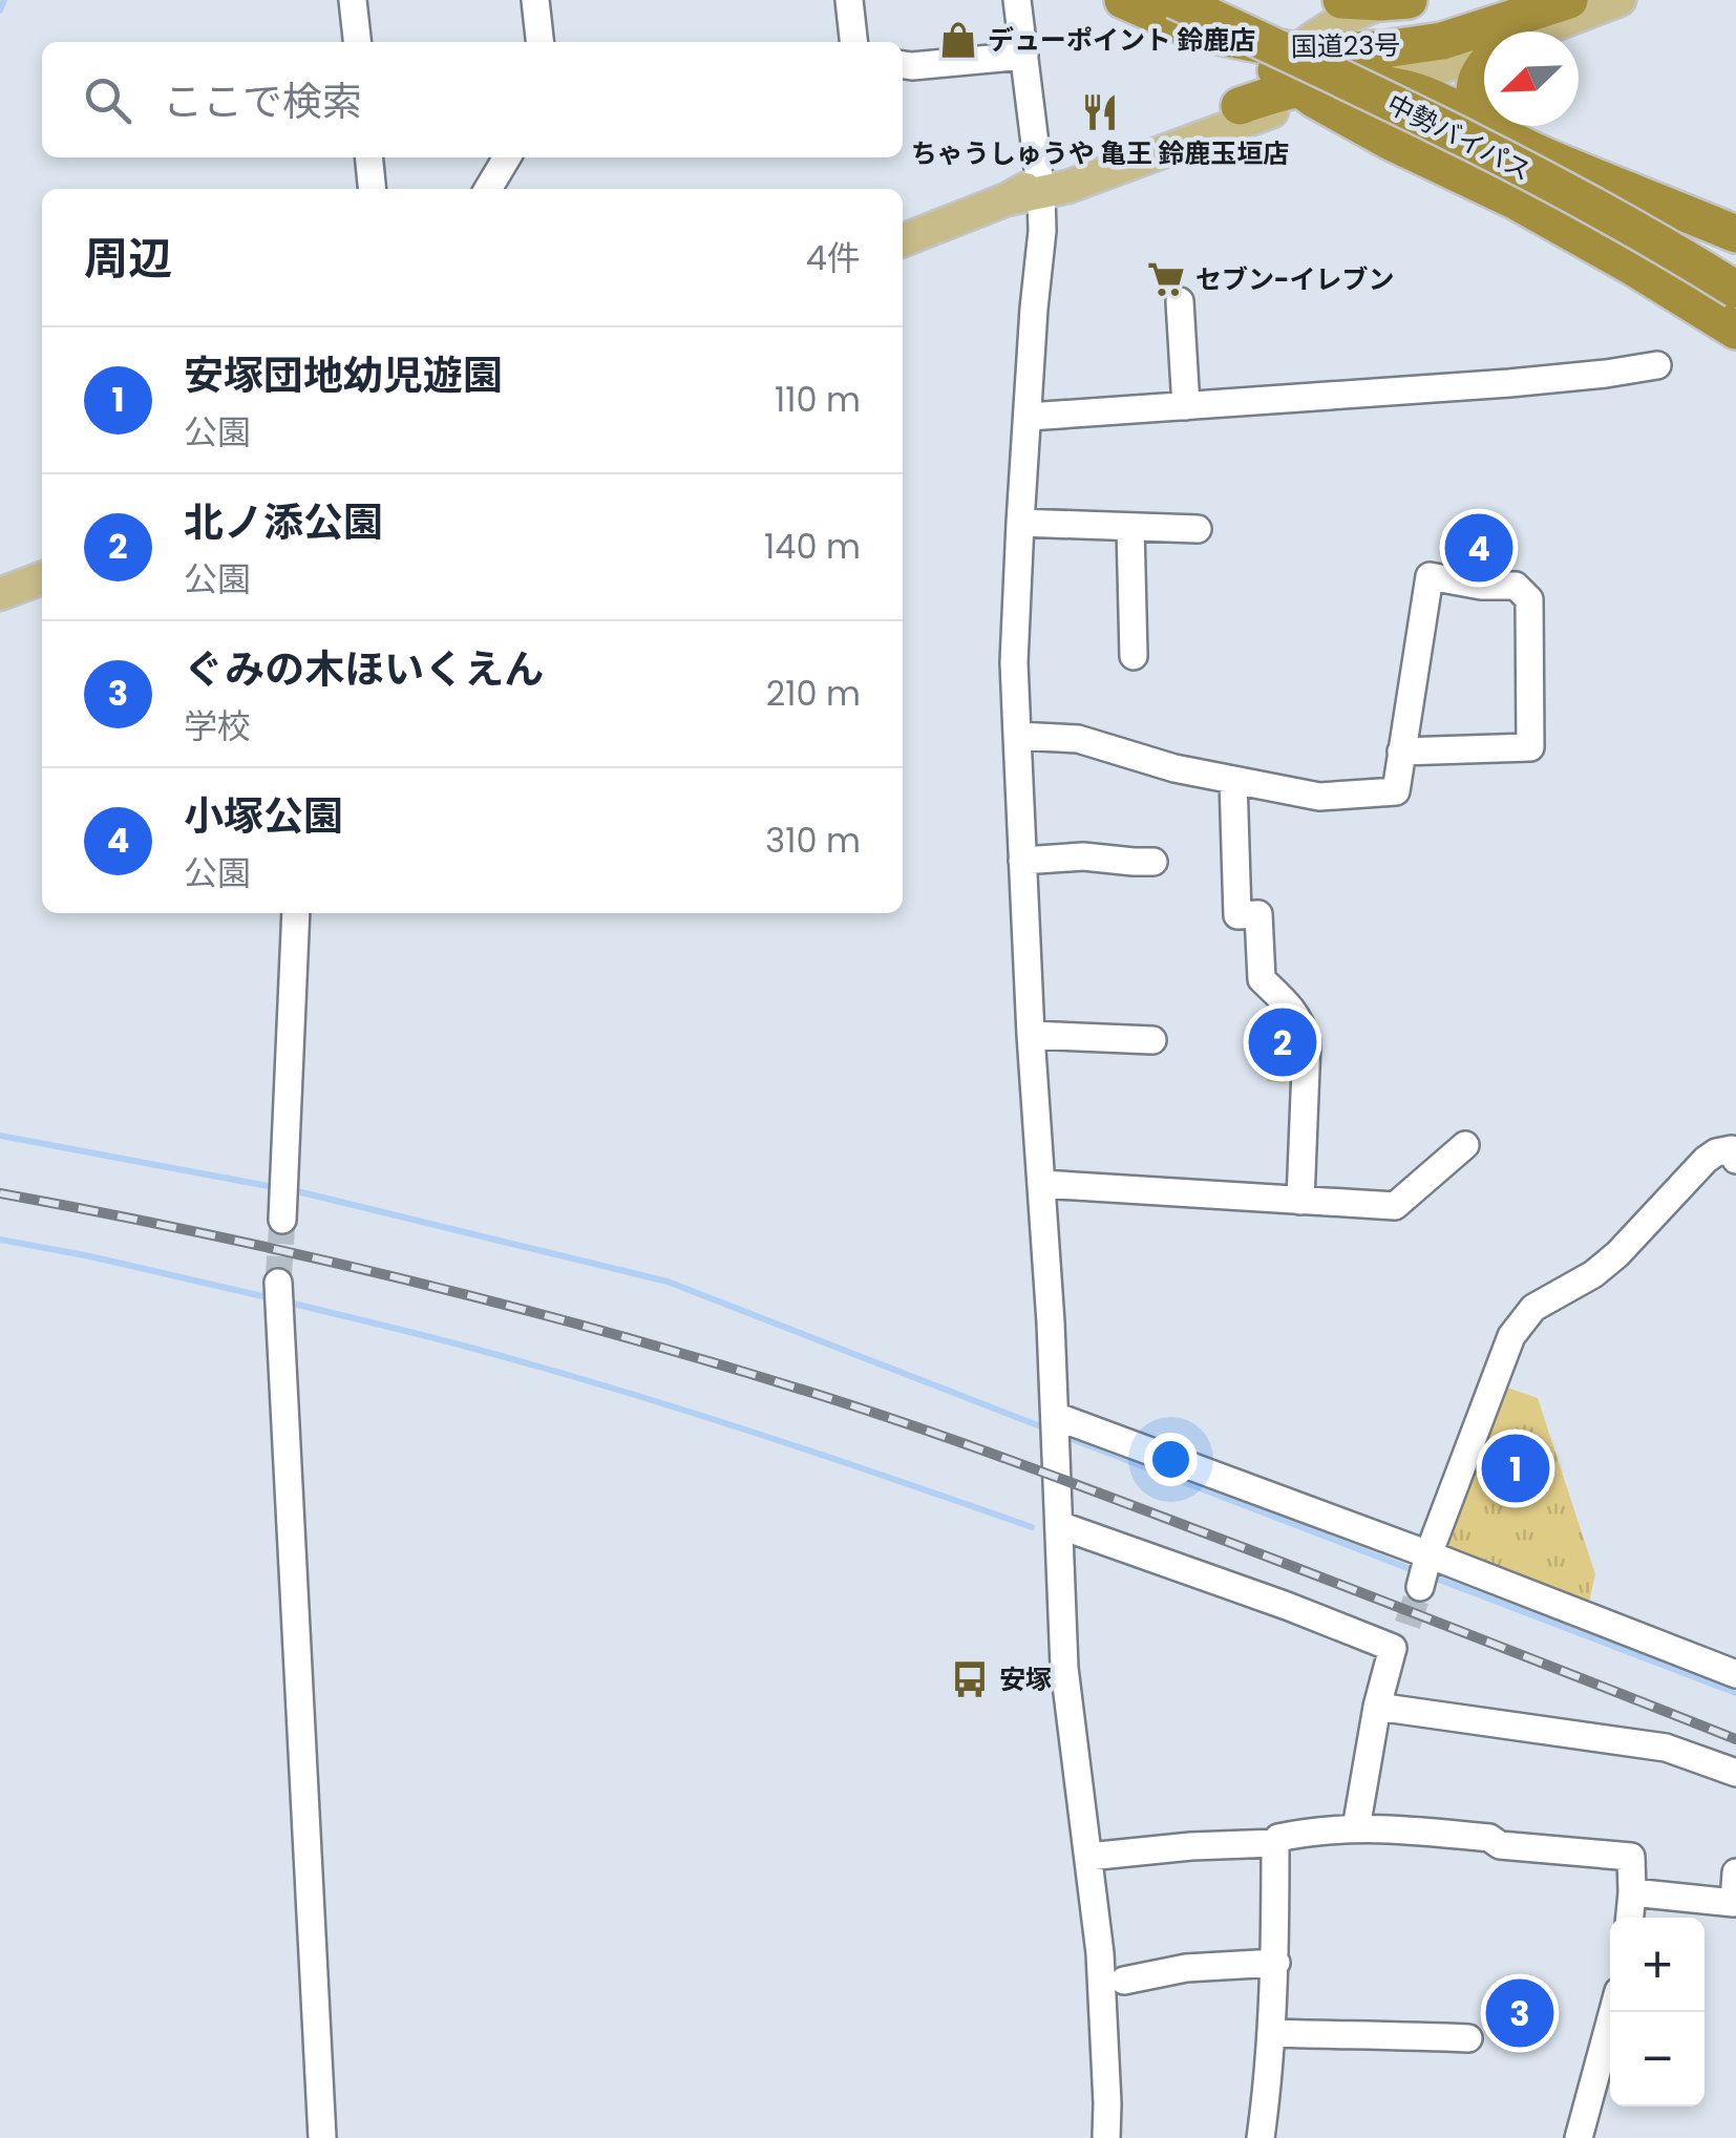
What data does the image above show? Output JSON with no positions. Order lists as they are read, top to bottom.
{
  "streets": {
    "highway": ["国道23号", "中勢バイパス"]
  },
  "places": {
    "shop": ["デューポイント 鈴鹿店"],
    "restaurant": ["ちゃうしゅうや 亀王 鈴鹿玉垣店"],
    "supermarket": ["セブン-イレブン"],
    "bus stop": ["安塚"]
  },
  "north": "bottom left",
  "page": {
    "search": "ここで検索",
    "heading": ["周辺", "4件"],
    "list": [
      {
        "mark": "1",
        "name": "安塚団地幼児遊園",
        "note": "公園",
        "value": "110 m"
      },
      {
        "mark": "2",
        "name": "北ノ添公園",
        "note": "公園",
        "value": "140 m"
      },
      {
        "mark": "3",
        "name": "ぐみの木ほいくえん",
        "note": "学校",
        "value": "210 m"
      },
      {
        "mark": "4",
        "name": "小塚公園",
        "note": "公園",
        "value": "310 m"
      }
    ],
    "pins": [
      "4",
      "2",
      "1",
      "3"
    ],
    "map_buttons": ["+", "−"]
  }
}
